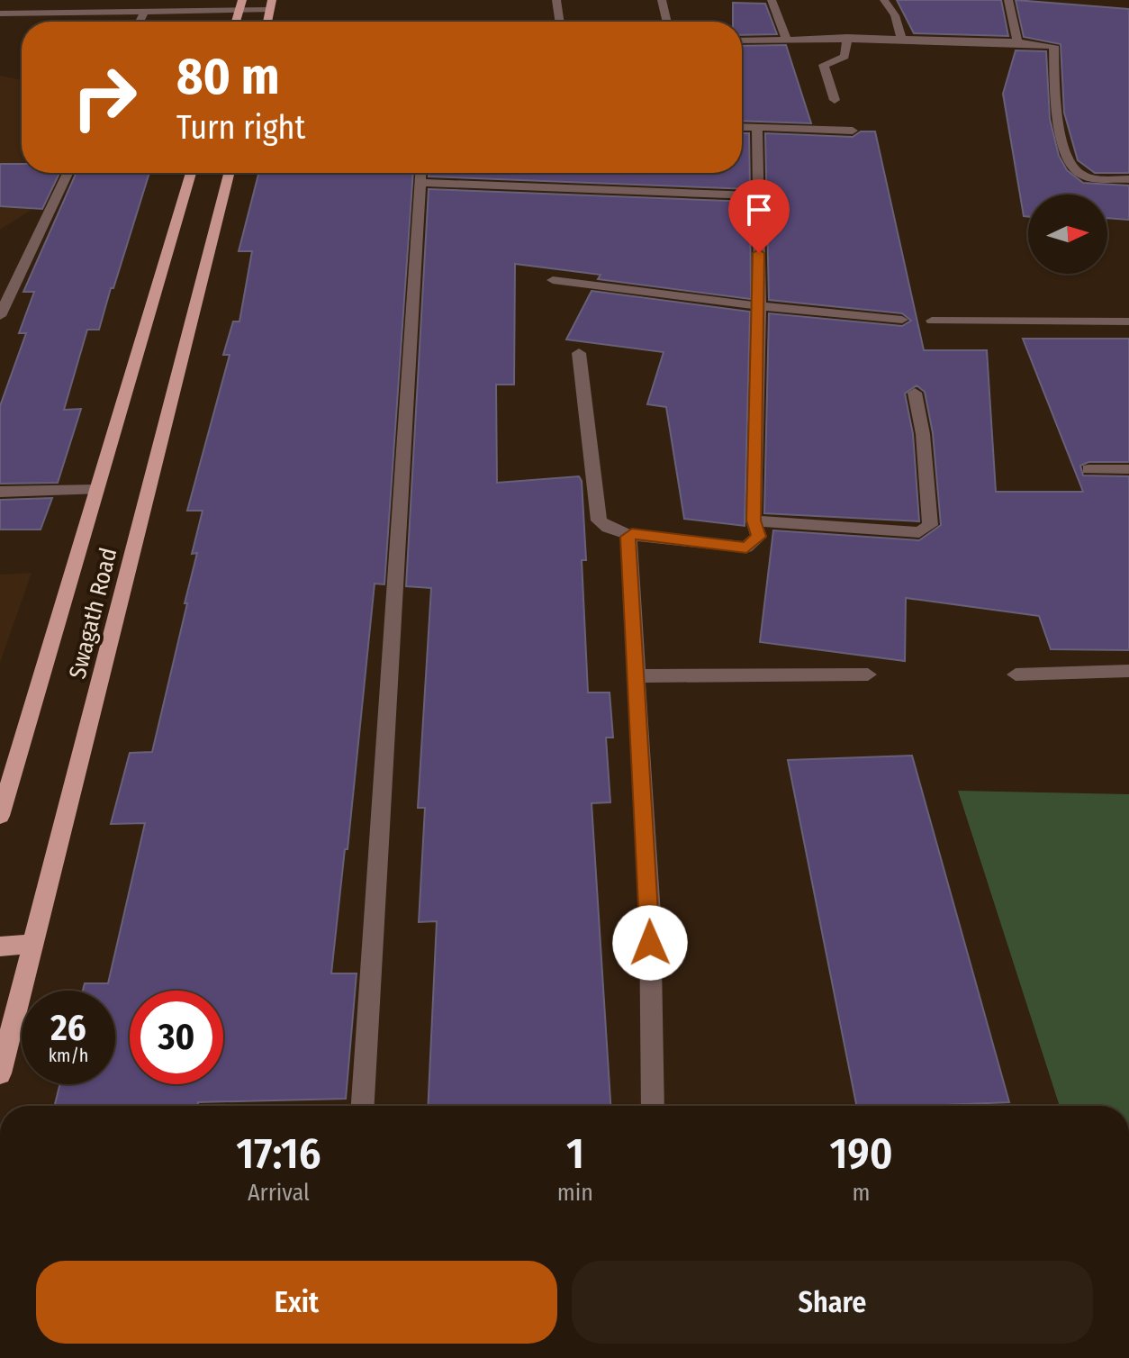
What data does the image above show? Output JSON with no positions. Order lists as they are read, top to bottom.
{
  "streets": {
    "main road": ["Swagath Road"]
  },
  "north": "right",
  "page": {
    "turn": ["80 m", "Turn right"],
    "speed": "26 km/h",
    "limit": "30",
    "eta": [
      "17:16",
      "Arrival",
      "1",
      "min",
      "190",
      "m"
    ],
    "buttons": ["Exit", "Share"]
  }
}
